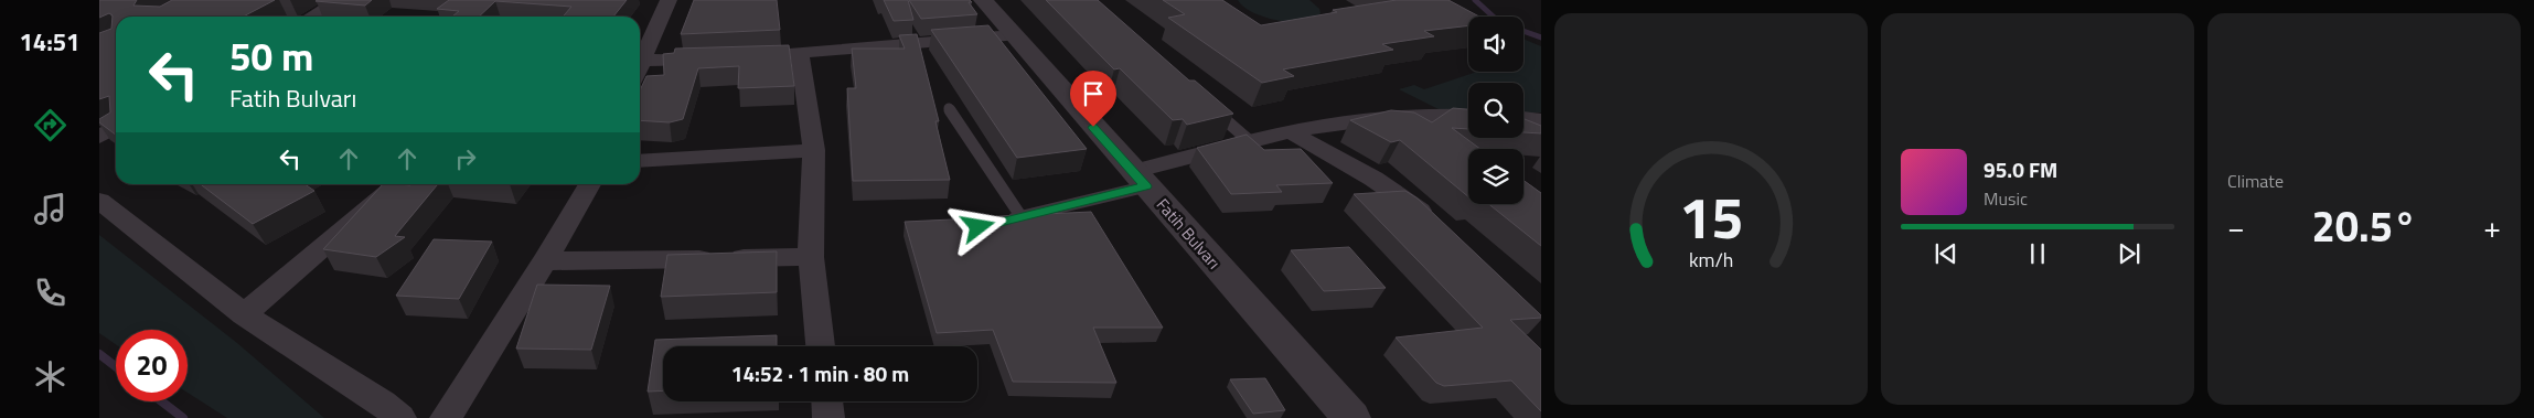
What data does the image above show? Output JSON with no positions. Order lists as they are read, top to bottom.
{
  "streets": {
    "street": ["Fatih Bulvarı"]
  },
  "page": {
    "tabs": "14:51",
    "tile": "Climate",
    "turn": ["50 m", "Fatih Bulvarı"],
    "song": ["95.0 FM", "Music"],
    "heat": ["−", "20.5°", "+"],
    "limit": "20",
    "trip": "14:52 · 1 min · 80 m",
    "gauge": ["15", "km/h"]
  }
}
